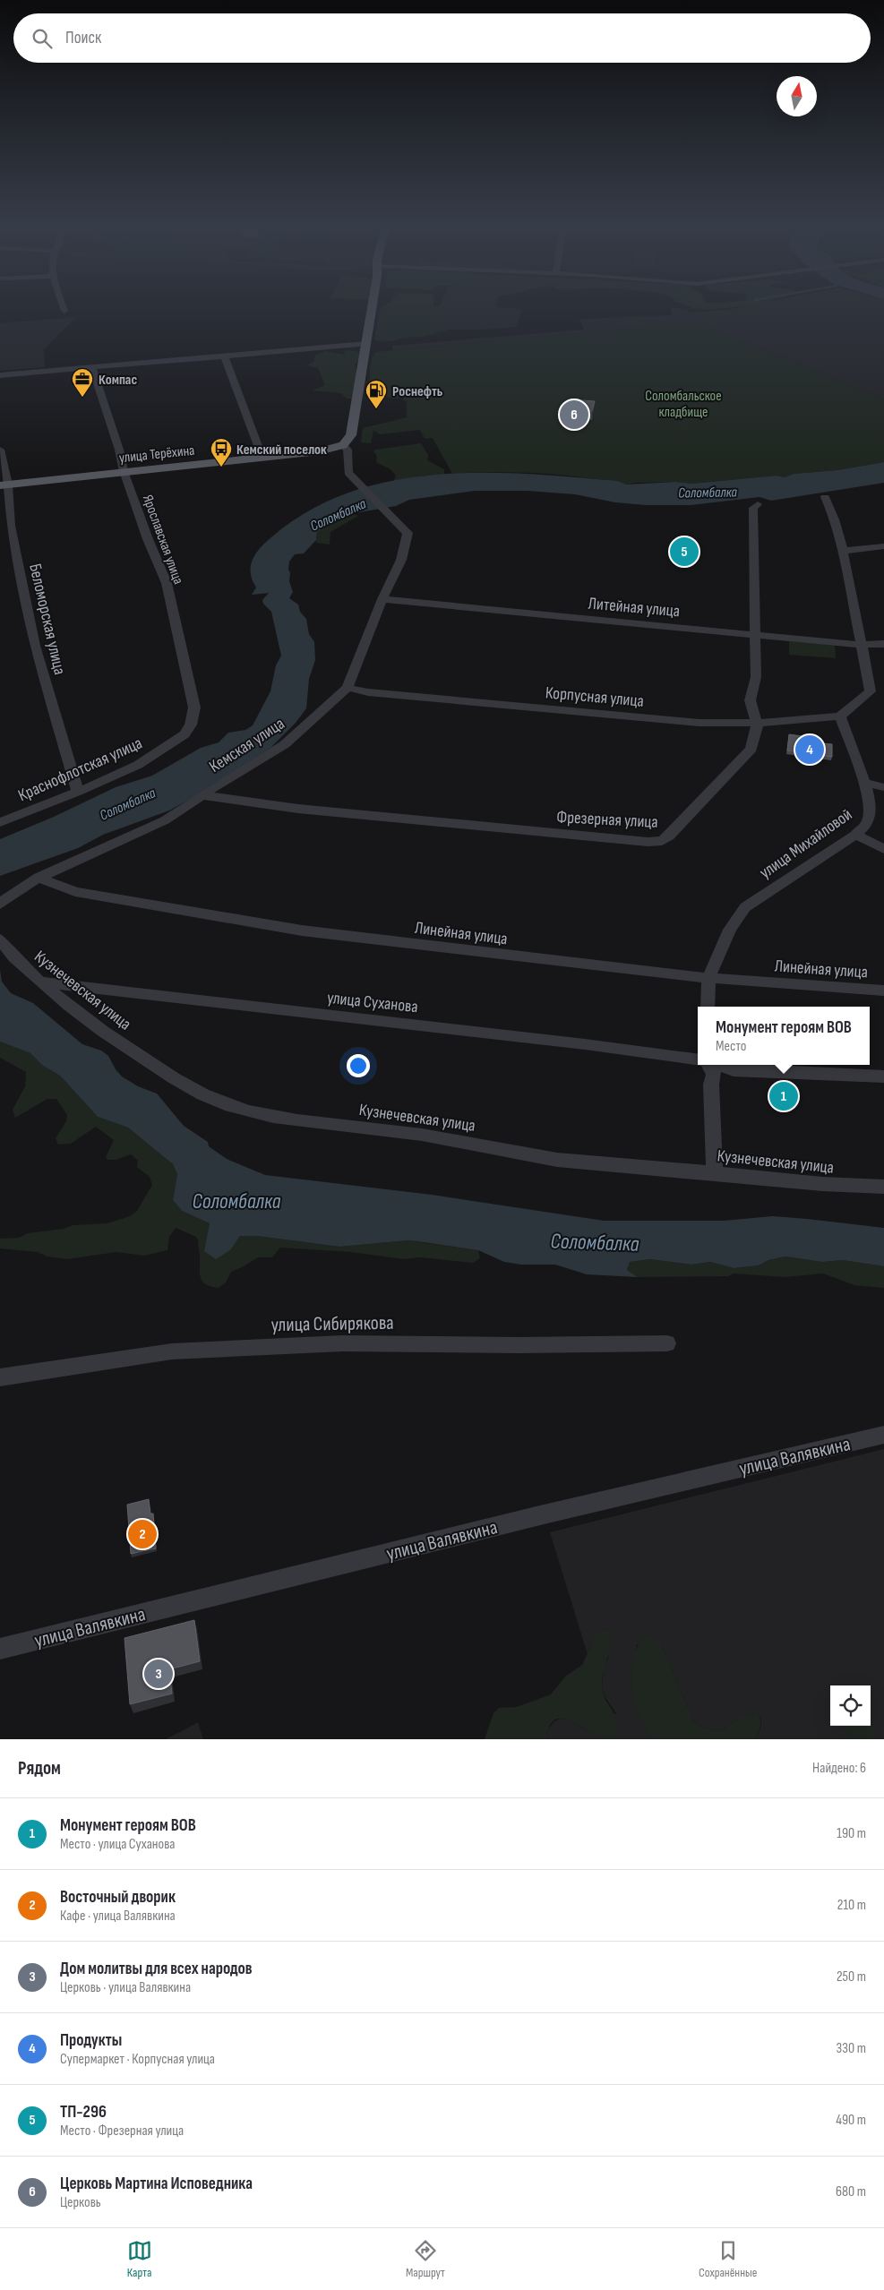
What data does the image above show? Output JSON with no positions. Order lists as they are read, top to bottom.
{
  "streets": {
    "main road": ["улица Терёхина"],
    "street": [
      "Ярославская улица",
      "Литейная улица",
      "Беломорская улица",
      "Корпусная улица",
      "Кемская улица",
      "Краснофлотская улица",
      "Фрезерная улица",
      "улица Михайловой",
      "Линейная улица",
      "Кузнечевская улица",
      "улица Суханова",
      "улица Сибирякова",
      "улица Валявкина"
    ]
  },
  "crossings": [
    ["улица Терёхина", "Ярославская улица"],
    ["улица Терёхина", "Беломорская улица"],
    ["улица Терёхина", "Кемская улица"],
    ["Ярославская улица", "Краснофлотская улица"],
    ["Литейная улица", "Кемская улица"],
    ["Беломорская улица", "Краснофлотская улица"],
    ["Корпусная улица", "Кемская улица"],
    ["Корпусная улица", "Фрезерная улица"],
    ["Корпусная улица", "улица Михайловой"],
    ["Кемская улица", "Фрезерная улица"],
    ["Кемская улица", "Линейная улица"],
    ["улица Михайловой", "Линейная улица"],
    ["Кузнечевская улица", "улица Суханова"]
  ],
  "water": ["Соломбалка"],
  "parks": ["Соломбальское кладбище"],
  "places": {
    "office": ["Компас"],
    "fuel station": ["Роснефть"],
    "bus stop": ["Кемский поселок"]
  },
  "north": "top",
  "page": {
    "search": "Поиск",
    "pins": [
      "6",
      "5",
      "4",
      "1",
      "2",
      "3"
    ],
    "popup": ["Монумент героям ВОВ", "Место"],
    "heading": ["Рядом", "Найдено: 6"],
    "list": [
      {
        "mark": "1",
        "name": "Монумент героям ВОВ",
        "note": "Место · улица Суханова",
        "value": "190 m"
      },
      {
        "mark": "2",
        "name": "Восточный дворик",
        "note": "Кафе · улица Валявкина",
        "value": "210 m"
      },
      {
        "mark": "3",
        "name": "Дом молитвы для всех народов",
        "note": "Церковь · улица Валявкина",
        "value": "250 m"
      },
      {
        "mark": "4",
        "name": "Продукты",
        "note": "Супермаркет · Корпусная улица",
        "value": "330 m"
      },
      {
        "mark": "5",
        "name": "ТП-296",
        "note": "Место · Фрезерная улица",
        "value": "490 m"
      },
      {
        "mark": "6",
        "name": "Церковь Мартина Исповедника",
        "note": "Церковь",
        "value": "680 m"
      }
    ],
    "nav": ["Карта", "Маршрут", "Сохранённые"]
  }
}
